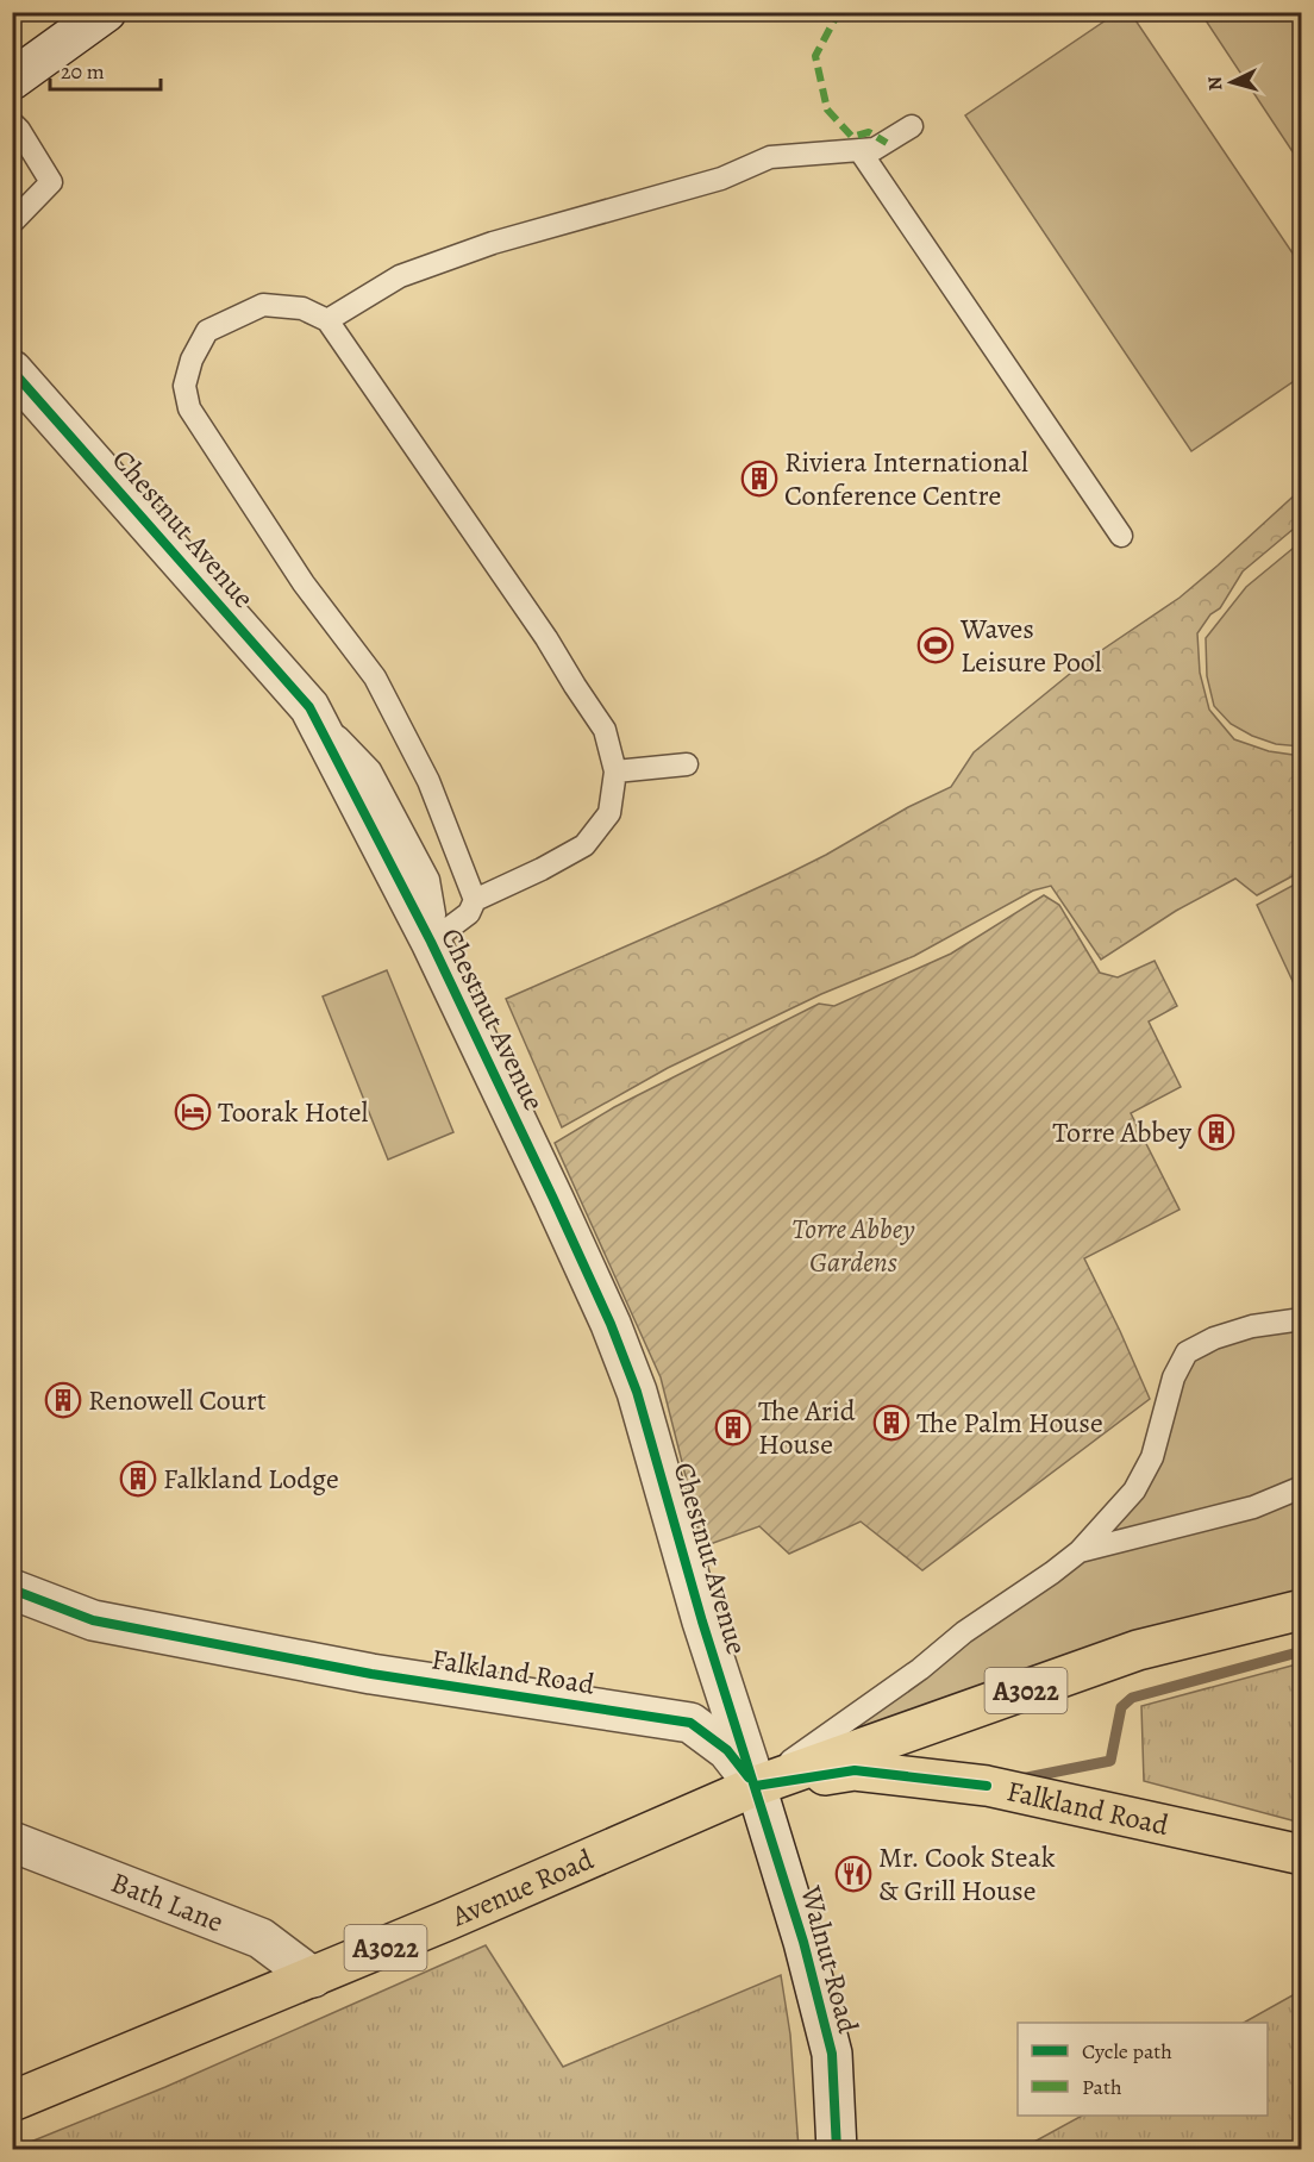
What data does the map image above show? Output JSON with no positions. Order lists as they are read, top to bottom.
{
  "streets": {
    "main road": ["Falkland Road", "A3022", "Avenue Road"],
    "street": ["Chestnut Avenue", "Bath Lane", "Walnut Road"]
  },
  "crossings": [
    ["Chestnut Avenue", "Falkland Road"],
    ["Chestnut Avenue", "A3022"],
    ["Chestnut Avenue", "Avenue Road"],
    ["Chestnut Avenue", "Walnut Road"],
    ["Falkland Road", "A3022"],
    ["Falkland Road", "Avenue Road"],
    ["Falkland Road", "Walnut Road"],
    ["A3022", "Avenue Road"],
    ["A3022", "Walnut Road"],
    ["Avenue Road", "Bath Lane"],
    ["Avenue Road", "Walnut Road"]
  ],
  "parks": ["Torre Abbey Gardens"],
  "places": {
    "building": [
      "Riviera International Conference Centre",
      "Torre Abbey",
      "Renowell Court",
      "The Palm House",
      "The Arid House",
      "Falkland Lodge"
    ],
    "sports": ["Waves Leisure Pool"],
    "hotel": ["Toorak Hotel"],
    "restaurant": ["Mr. Cook Steak & Grill House"]
  },
  "legend": ["Cycle path", "Path"],
  "scale_bar": "20 m",
  "north": "left"
}
